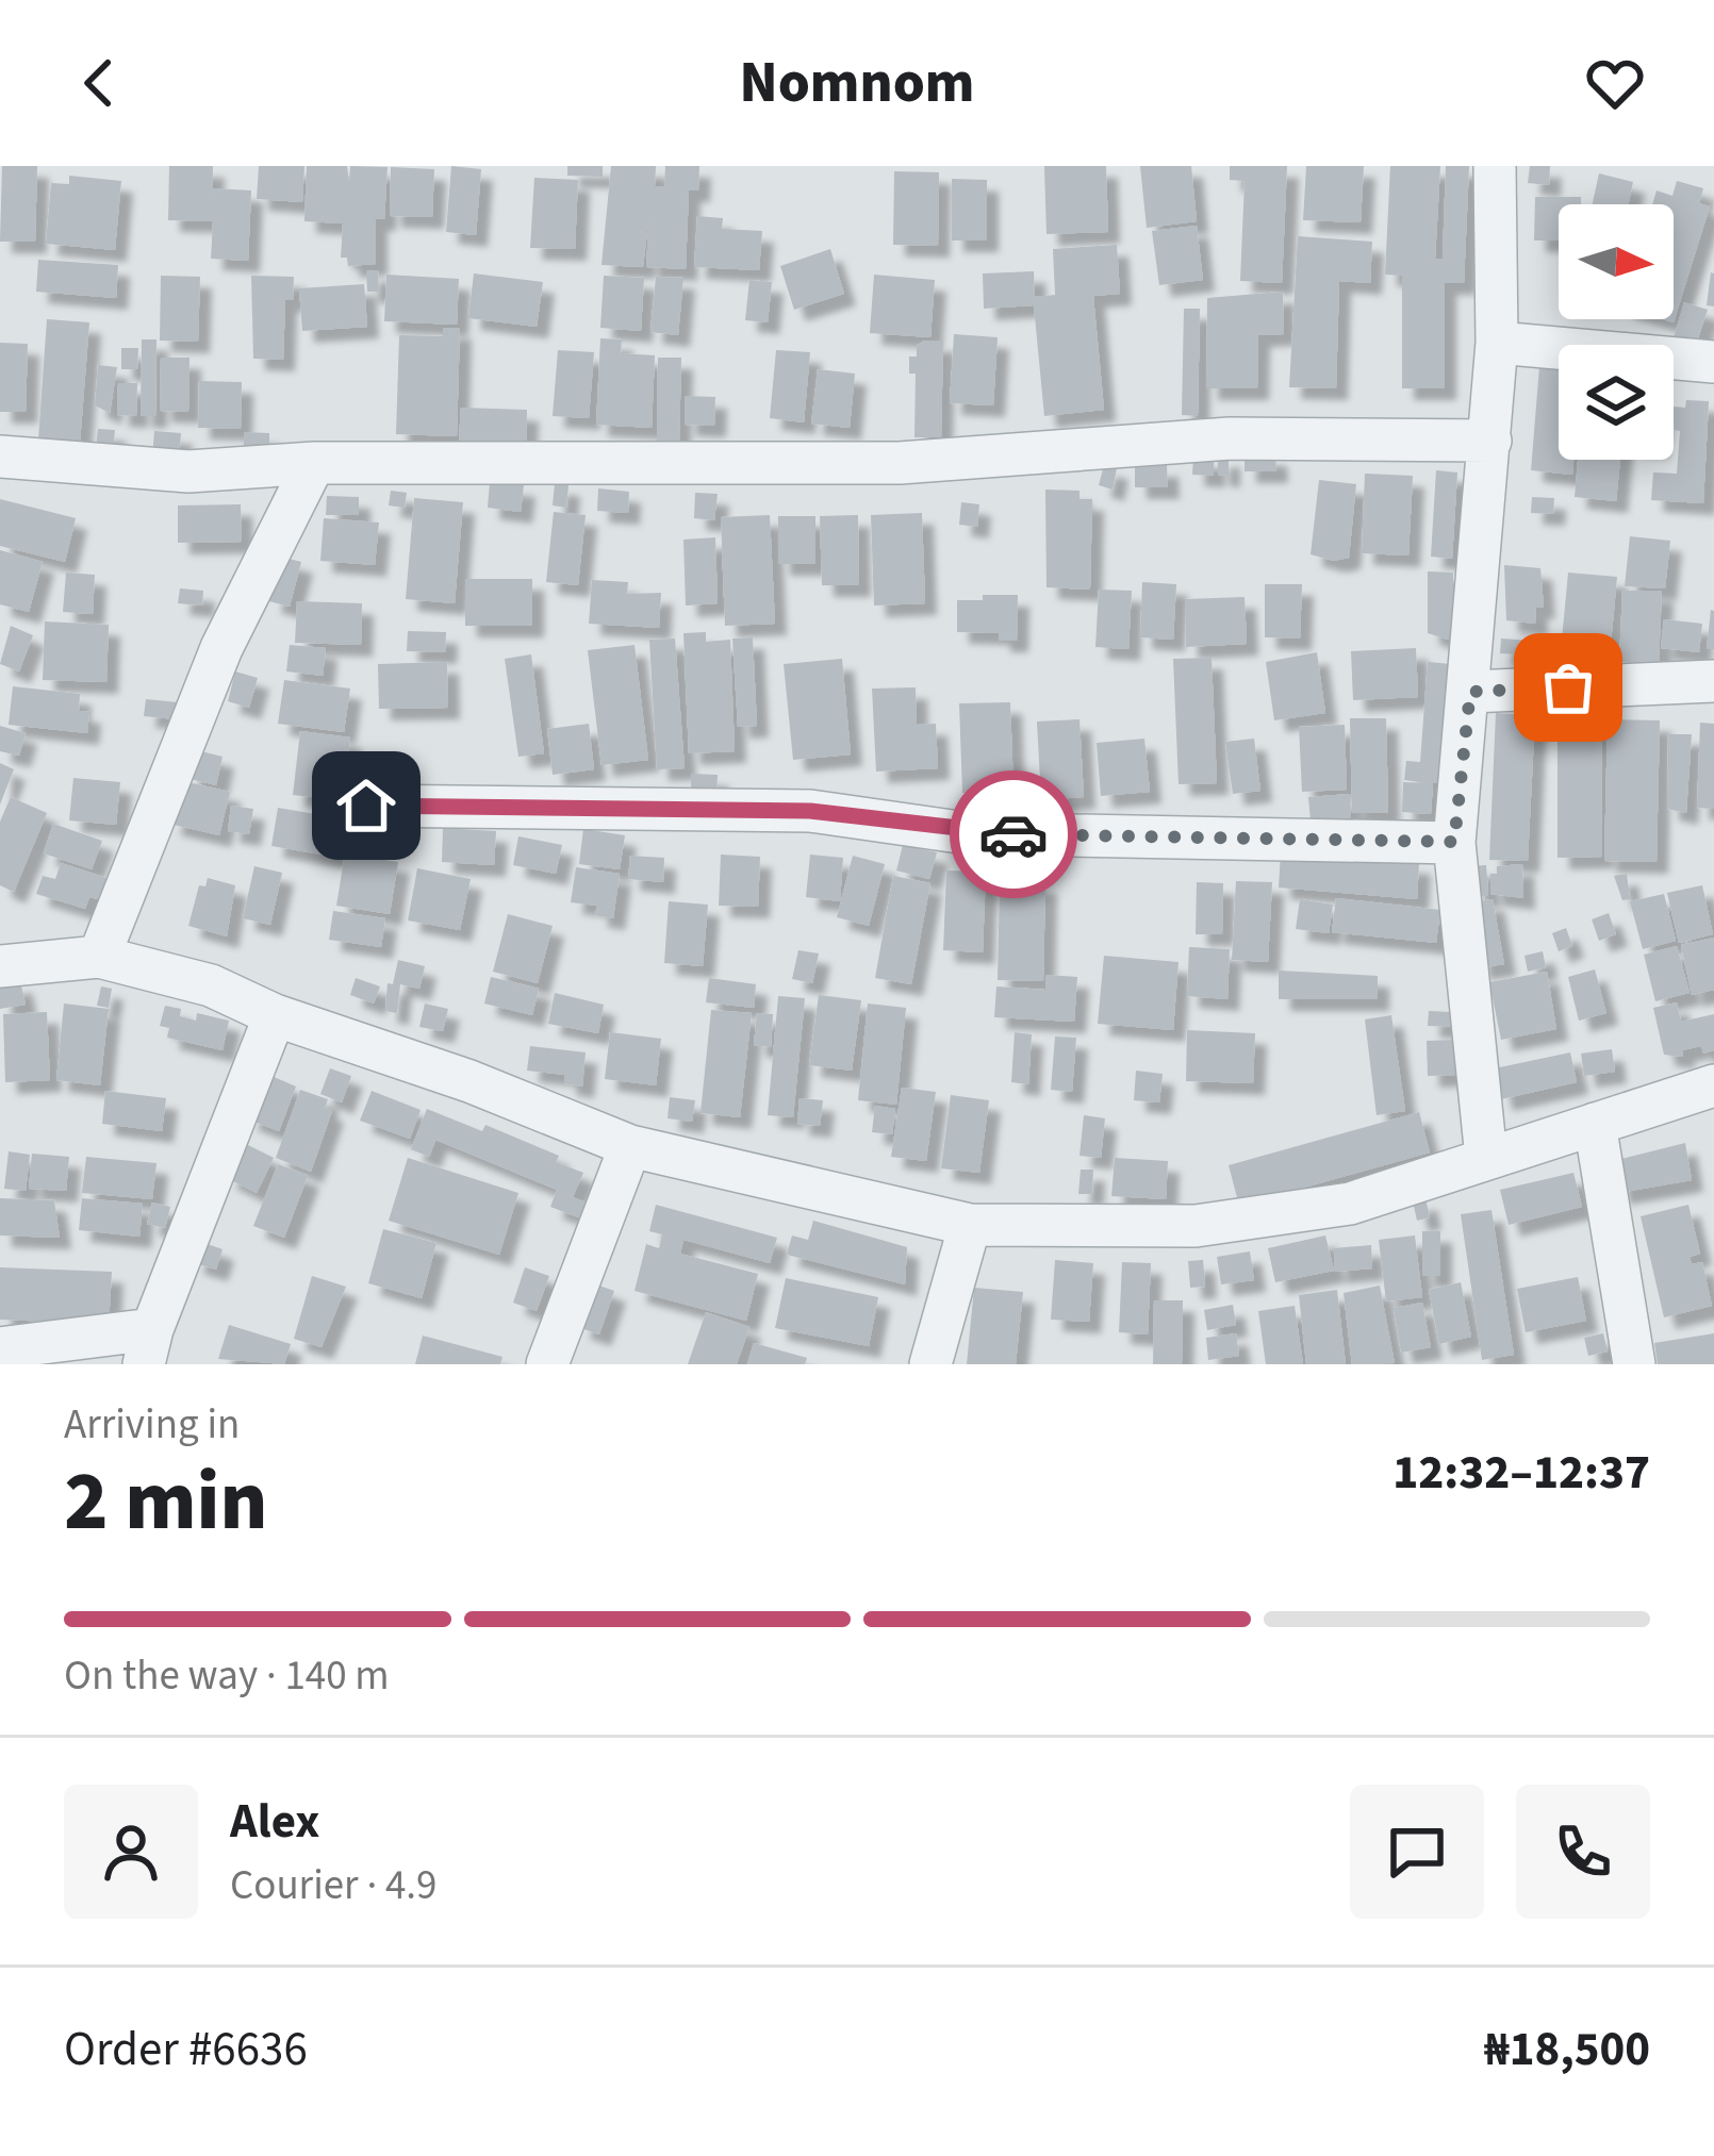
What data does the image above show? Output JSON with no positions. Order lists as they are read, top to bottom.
{
  "north": "right",
  "page": {
    "header": "Nomnom",
    "heading": ["2 min", "Arriving in", "12:32–12:37"],
    "panel": [
      "Alex",
      "Courier · 4.9",
      "Order #6636",
      "₦18,500"
    ],
    "bar": "On the way · 140 m"
  }
}
